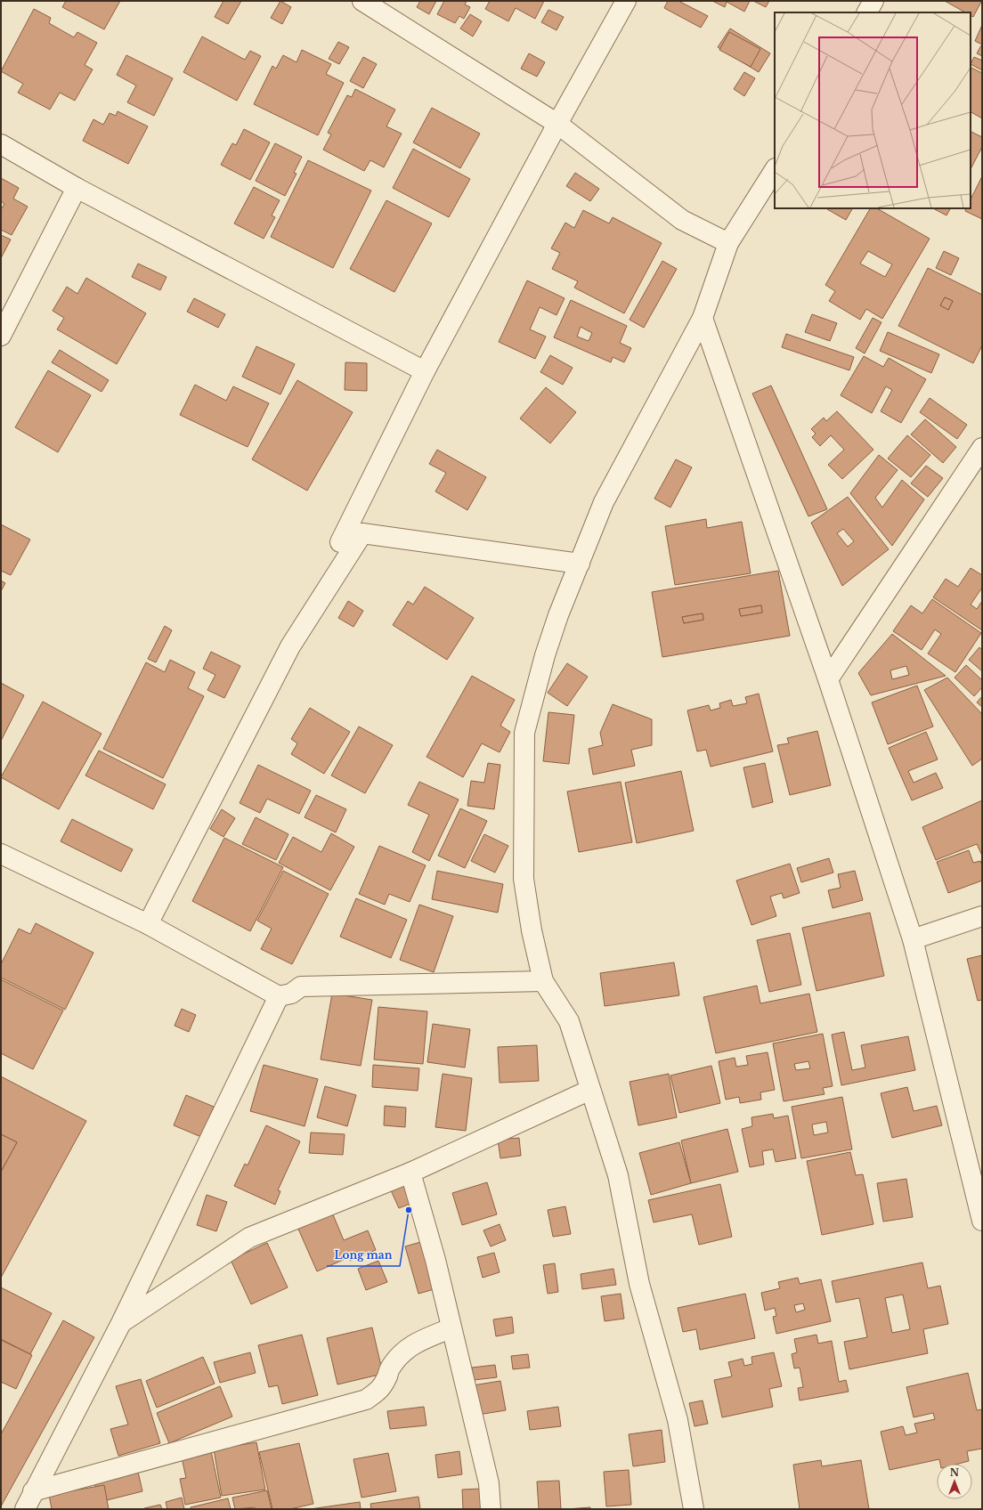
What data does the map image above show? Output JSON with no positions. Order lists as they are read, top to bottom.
{
  "places": ["Long man"],
  "north": "top"
}
